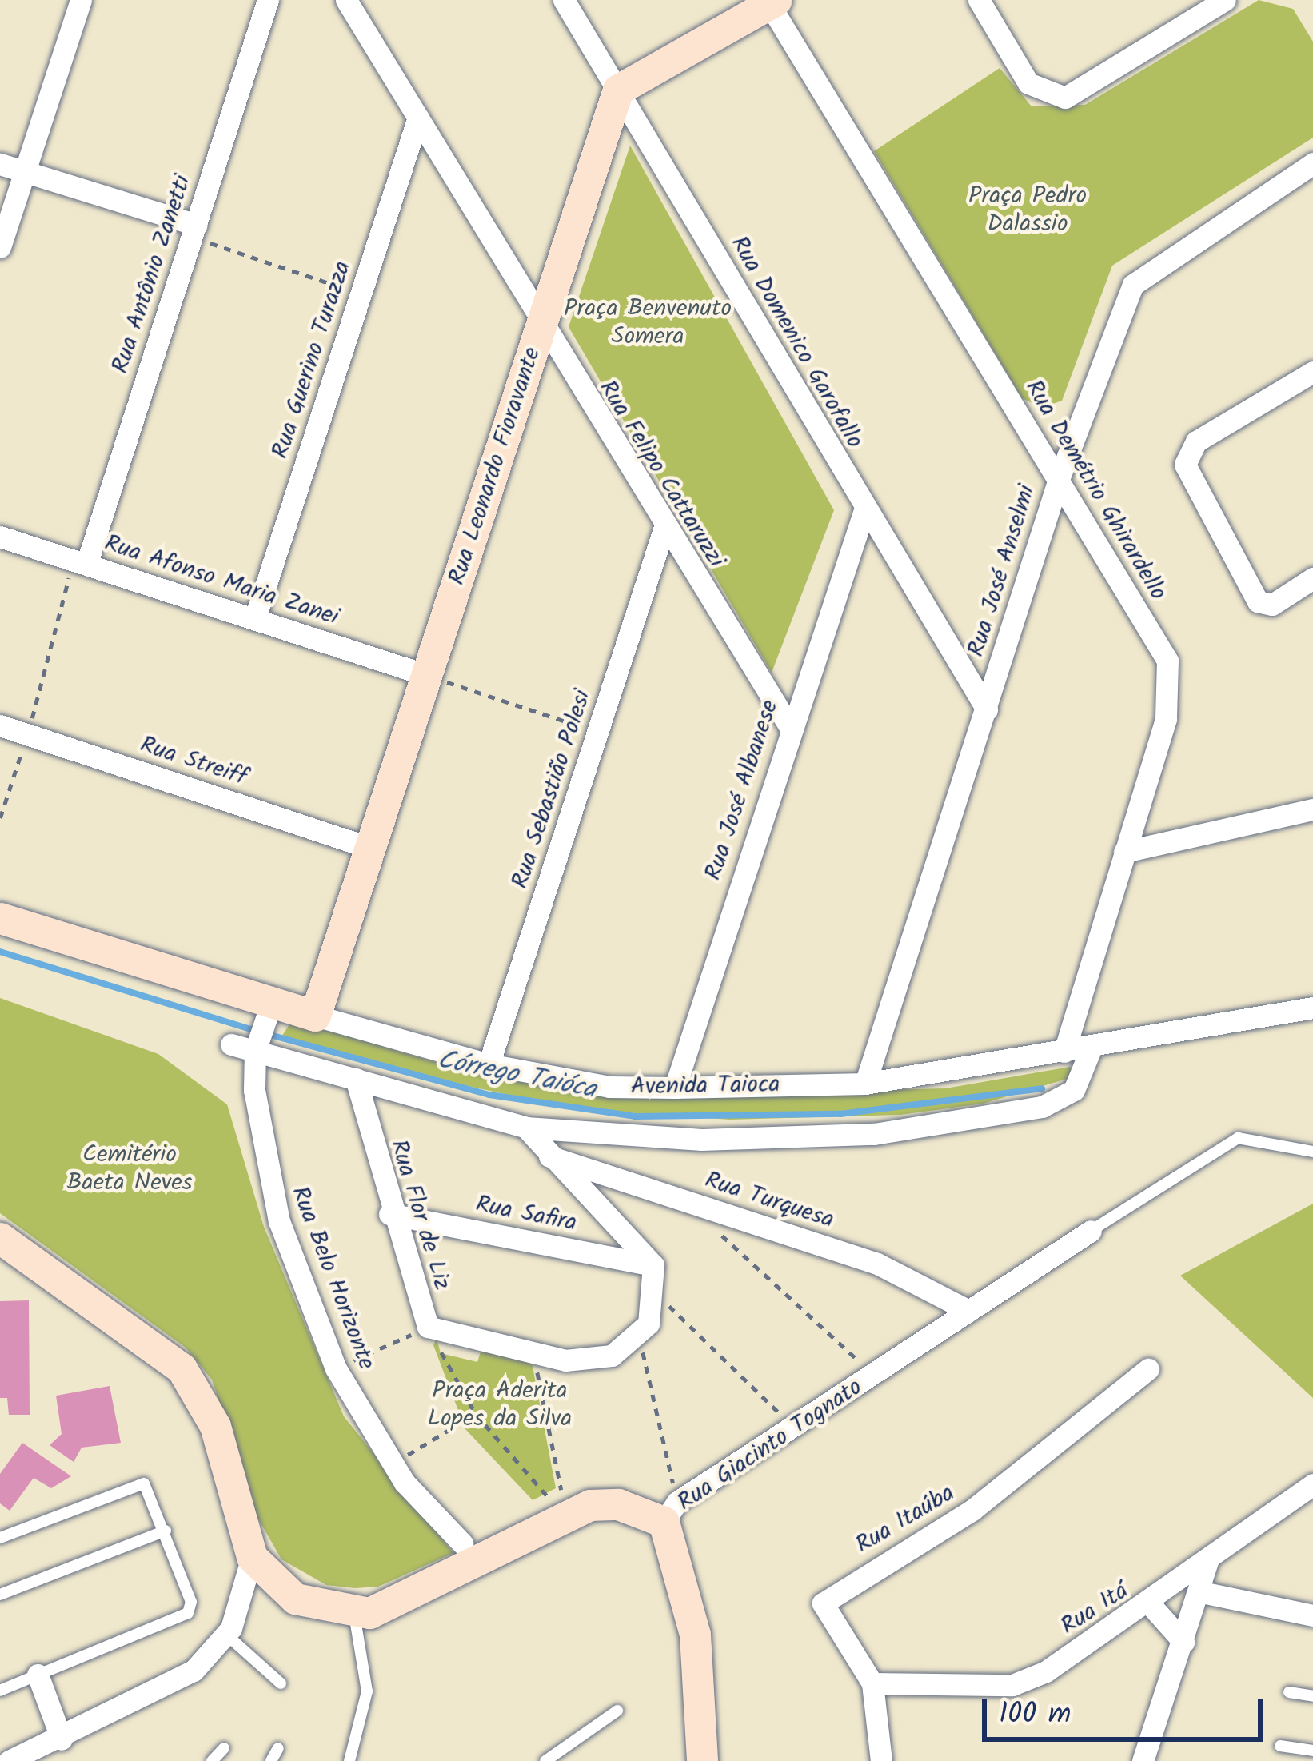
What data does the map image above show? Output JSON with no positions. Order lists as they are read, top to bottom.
{
  "streets": {
    "street": [
      "Rua Antônio Zanetti",
      "Rua Domenico Garofallo",
      "Rua Guerino Turazza",
      "Rua Leonardo Fioravante",
      "Rua Felipo Cattaruzzi",
      "Rua Demétrio Ghirardello",
      "Rua José Anselmi",
      "Rua Afonso Maria Zanei",
      "Rua Streiff",
      "Rua Sebastião Polesi",
      "Rua José Albanese",
      "Avenida Taioca",
      "Rua Turquesa",
      "Rua Safira",
      "Rua Flor de Liz",
      "Rua Belo Horizonte",
      "Rua Giacinto Tognato",
      "Rua Itaúba",
      "Rua Itá"
    ]
  },
  "crossings": [
    ["Rua Antônio Zanetti", "Rua Afonso Maria Zanei"],
    ["Rua Domenico Garofallo", "Rua Leonardo Fioravante"],
    ["Rua Domenico Garofallo", "Rua José Anselmi"],
    ["Rua Domenico Garofallo", "Rua José Albanese"],
    ["Rua Guerino Turazza", "Rua Felipo Cattaruzzi"],
    ["Rua Guerino Turazza", "Rua Afonso Maria Zanei"],
    ["Rua Leonardo Fioravante", "Rua Felipo Cattaruzzi"],
    ["Rua Leonardo Fioravante", "Rua Afonso Maria Zanei"],
    ["Rua Leonardo Fioravante", "Rua Streiff"],
    ["Rua Leonardo Fioravante", "Avenida Taioca"],
    ["Rua Felipo Cattaruzzi", "Rua Sebastião Polesi"],
    ["Rua Felipo Cattaruzzi", "Rua José Albanese"],
    ["Rua Demétrio Ghirardello", "Rua José Anselmi"],
    ["Rua Demétrio Ghirardello", "Avenida Taioca"],
    ["Rua José Anselmi", "Avenida Taioca"],
    ["Rua Sebastião Polesi", "Avenida Taioca"],
    ["Rua José Albanese", "Avenida Taioca"],
    ["Avenida Taioca", "Rua Belo Horizonte"],
    ["Rua Turquesa", "Rua Giacinto Tognato"],
    ["Rua Safira", "Rua Flor de Liz"],
    ["Rua Itaúba", "Rua Itá"]
  ],
  "water": ["Córrego Taióca"],
  "parks": [
    "Praça Pedro Dalassio",
    "Praça Benvenuto Somera",
    "Cemitério Baeta Neves",
    "Praça Aderita Lopes da Silva"
  ],
  "scale_bar": "100 m"
}
